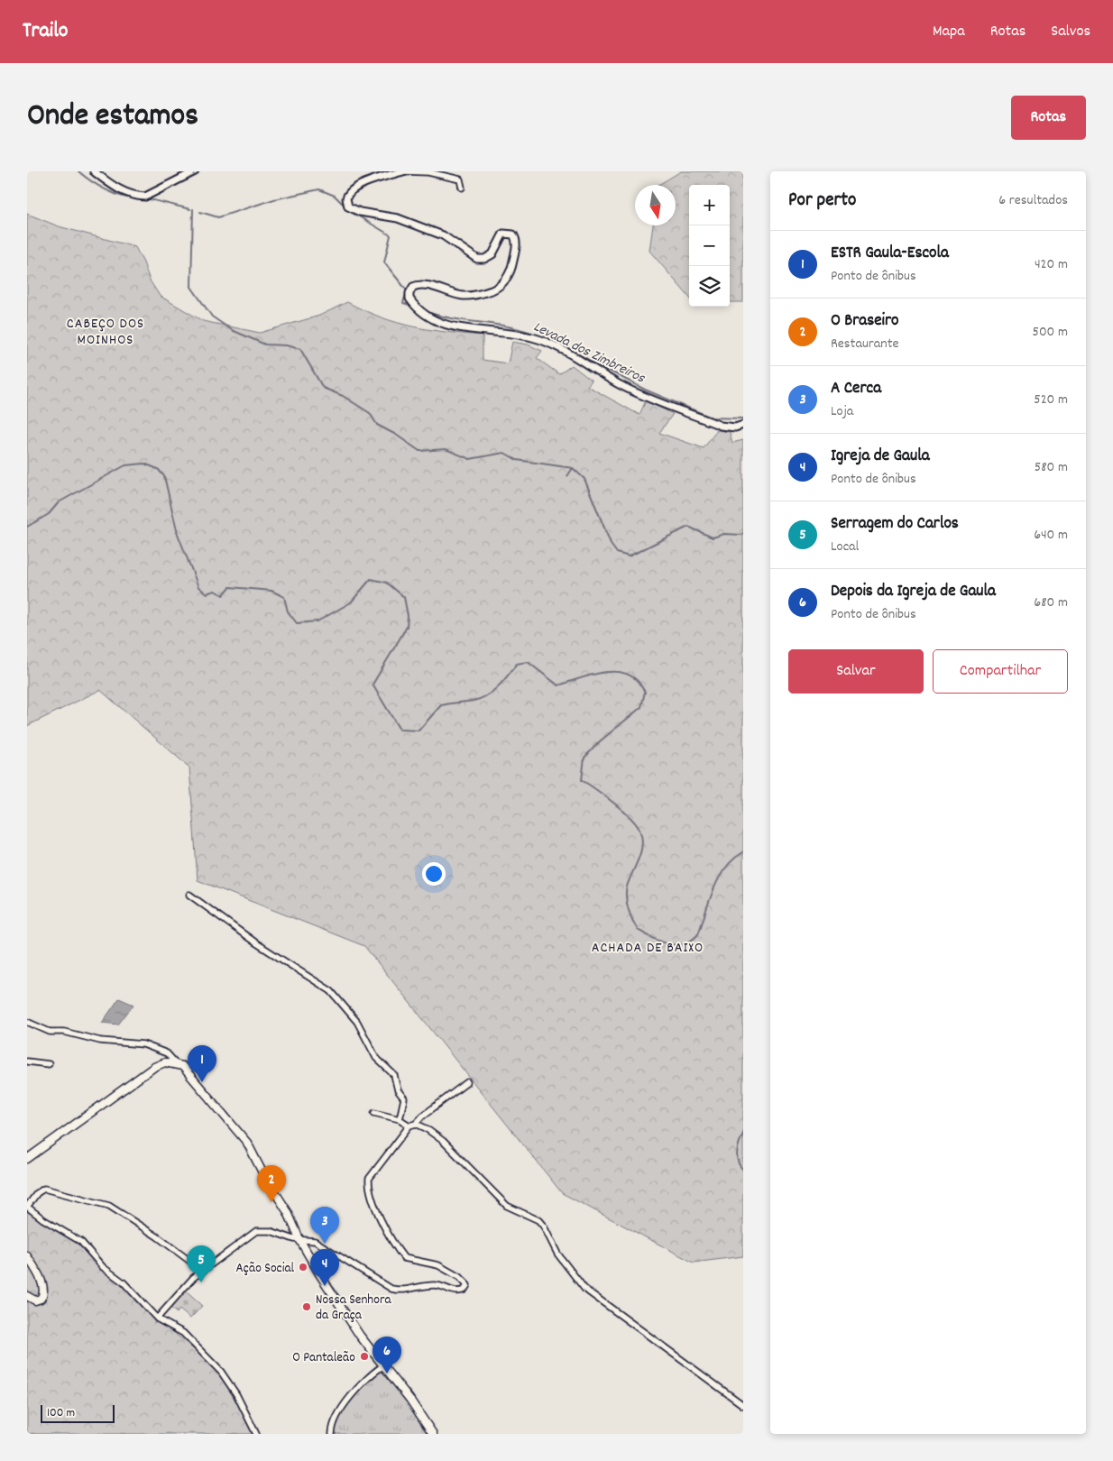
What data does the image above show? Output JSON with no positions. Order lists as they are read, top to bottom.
{
  "districts": ["CABEÇO DOS MOINHOS", "ACHADA DE BAIXO"],
  "water": ["Levada dos Zimbreiros"],
  "places": ["Ação Social", "Nossa Senhora da Graça", "O Pantaleão"],
  "scale_bar": "100 m",
  "north": "bottom",
  "page": {
    "header": "Trailo",
    "nav": ["Mapa", "Rotas", "Salvos"],
    "title": "Onde estamos",
    "buttons": [
      "Rotas",
      ["Salvar", "Compartilhar"]
    ],
    "heading": ["Por perto", "6 resultados"],
    "map_buttons": ["+", "−"],
    "list": [
      {
        "mark": "1",
        "name": "ESTR Gaula-Escola",
        "note": "Ponto de ônibus",
        "value": "420 m"
      },
      {
        "mark": "2",
        "name": "O Braseiro",
        "note": "Restaurante",
        "value": "500 m"
      },
      {
        "mark": "3",
        "name": "A Cerca",
        "note": "Loja",
        "value": "520 m"
      },
      {
        "mark": "4",
        "name": "Igreja de Gaula",
        "note": "Ponto de ônibus",
        "value": "580 m"
      },
      {
        "mark": "5",
        "name": "Serragem do Carlos",
        "note": "Local",
        "value": "640 m"
      },
      {
        "mark": "6",
        "name": "Depois da Igreja de Gaula",
        "note": "Ponto de ônibus",
        "value": "680 m"
      }
    ],
    "pins": [
      "1",
      "2",
      "3",
      "5",
      "4",
      "6"
    ],
    "scale": "100 m"
  }
}
